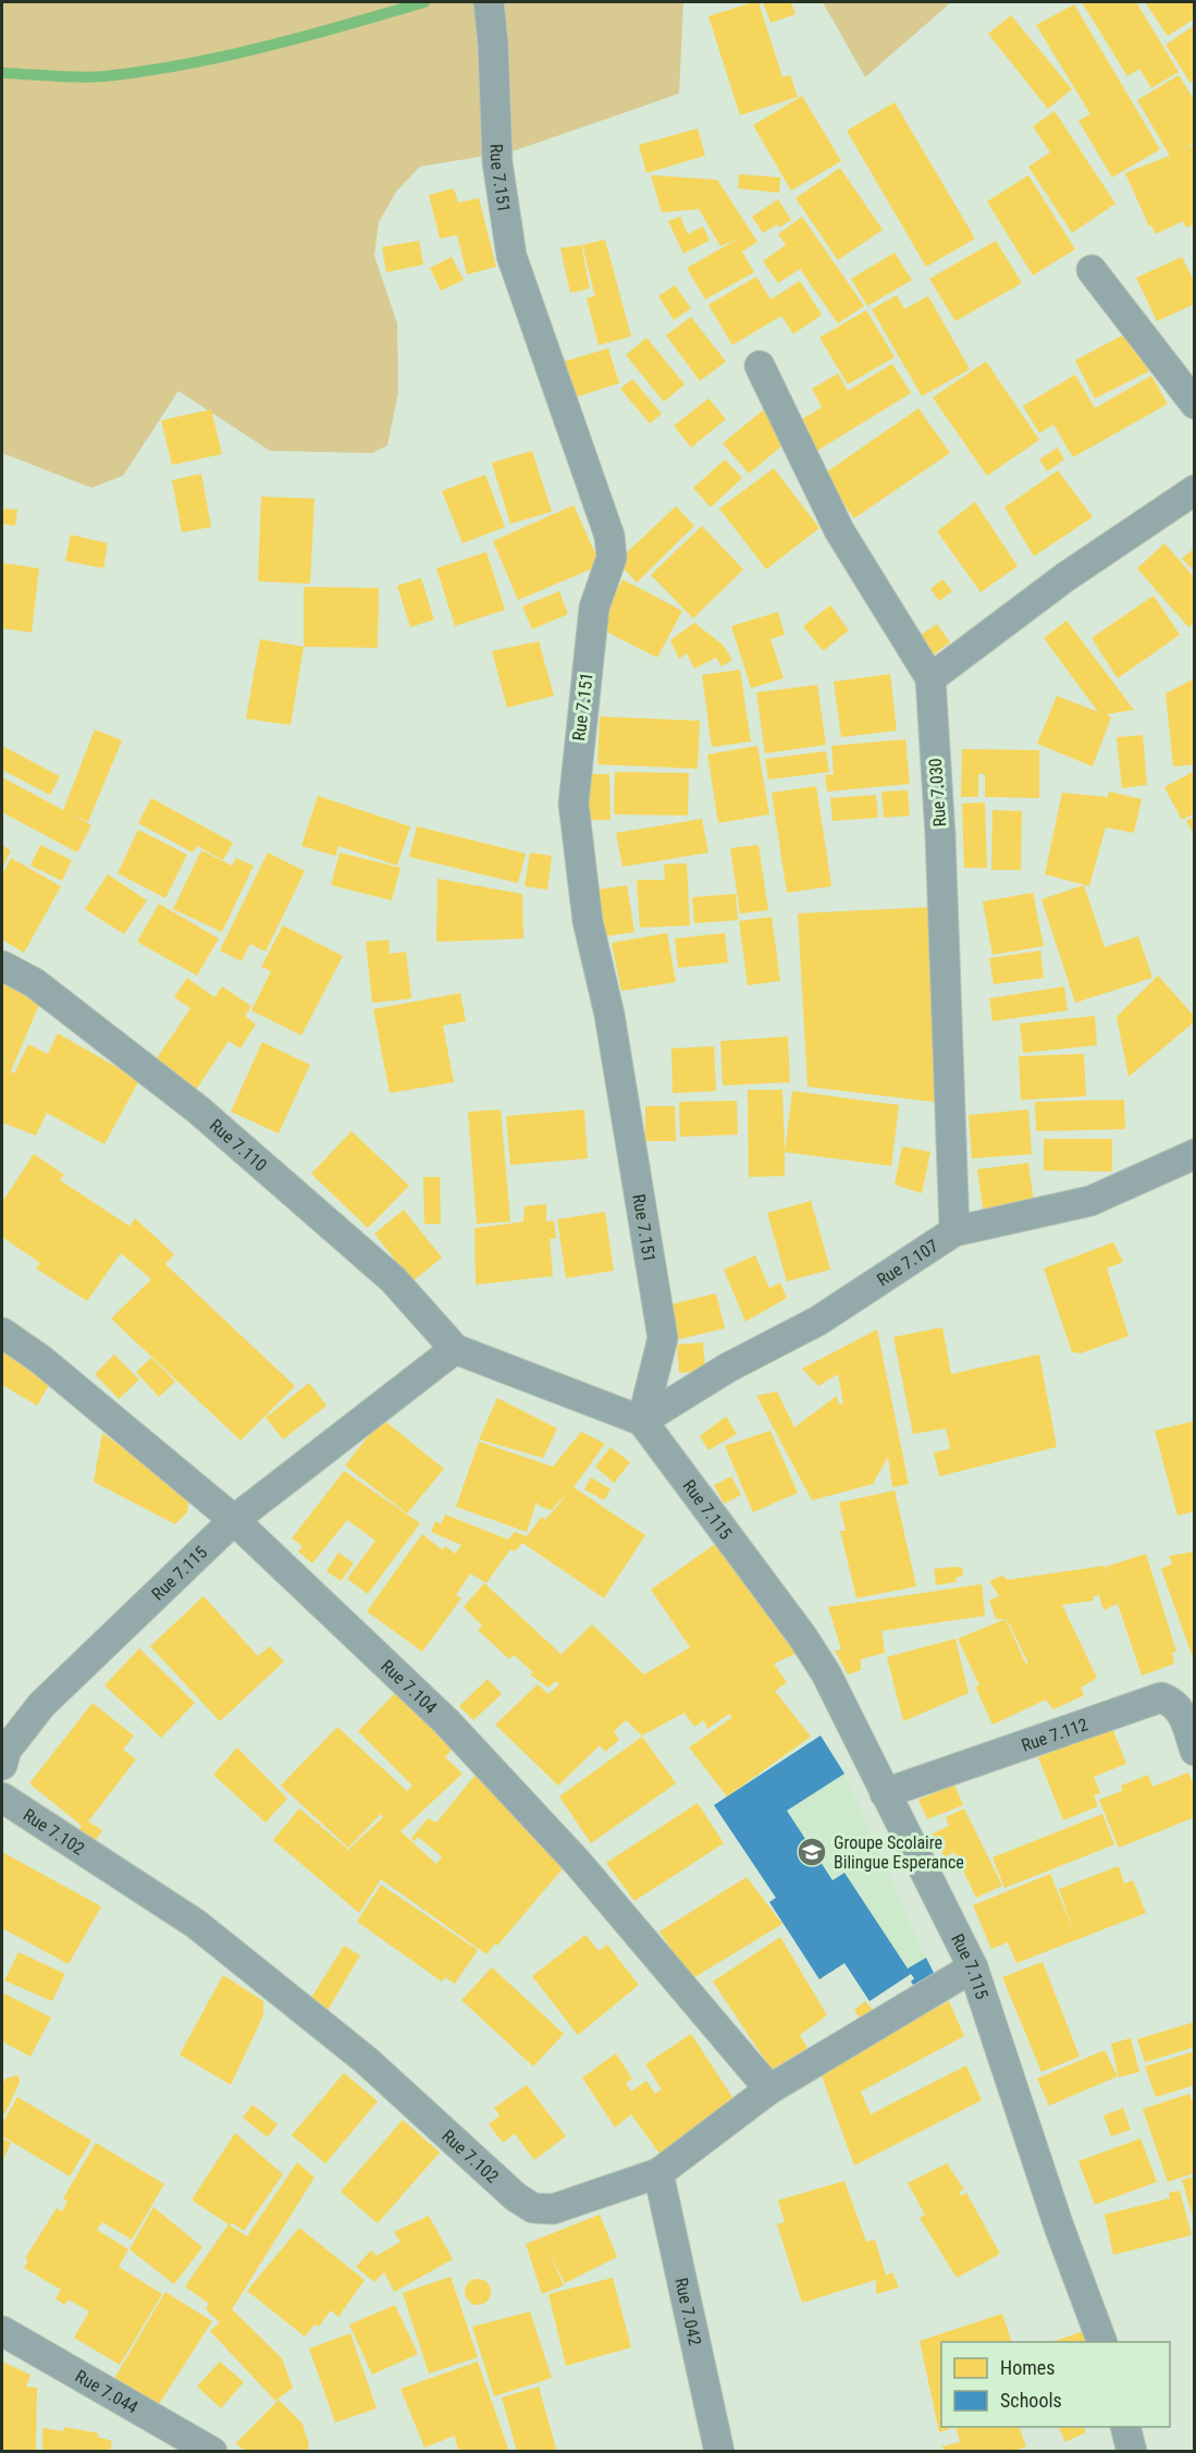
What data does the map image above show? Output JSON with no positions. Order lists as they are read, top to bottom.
{
  "streets": {
    "street": [
      "Rue 7.151",
      "Rue 7.030",
      "Rue 7.110",
      "Rue 7.107",
      "Rue 7.115",
      "Rue 7.104",
      "Rue 7.112",
      "Rue 7.102",
      "Rue 7.042",
      "Rue 7.044"
    ]
  },
  "crossings": [
    ["Rue 7.151", "Rue 7.107"],
    ["Rue 7.151", "Rue 7.115"],
    ["Rue 7.030", "Rue 7.107"],
    ["Rue 7.110", "Rue 7.115"],
    ["Rue 7.107", "Rue 7.115"],
    ["Rue 7.115", "Rue 7.104"],
    ["Rue 7.115", "Rue 7.112"],
    ["Rue 7.115", "Rue 7.102"],
    ["Rue 7.104", "Rue 7.102"],
    ["Rue 7.102", "Rue 7.042"]
  ],
  "places": {
    "school or university": ["Groupe Scolaire Bilingue Esperance"]
  },
  "legend": ["Homes", "Schools"]
}
